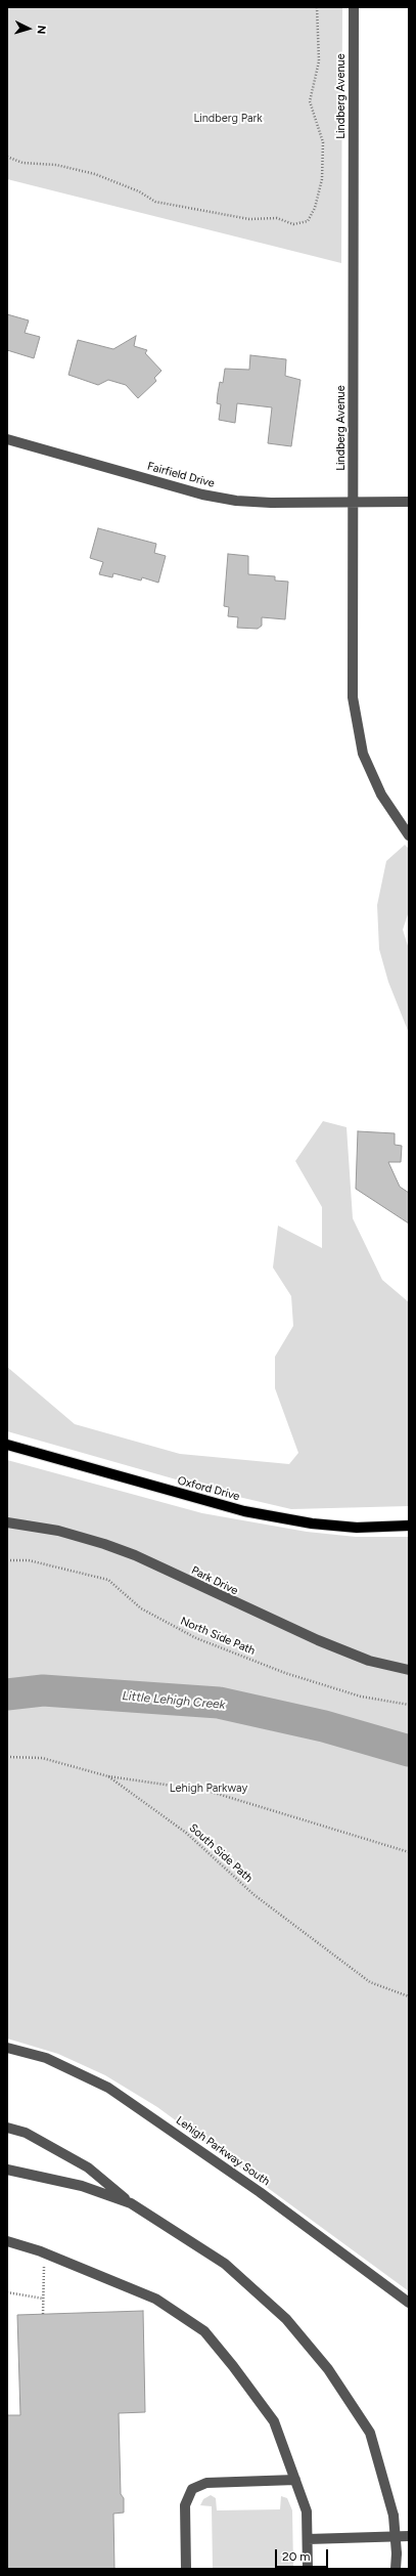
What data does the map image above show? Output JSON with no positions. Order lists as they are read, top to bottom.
{
  "streets": {
    "main road": ["Oxford Drive"],
    "street": [
      "Lindberg Avenue",
      "Fairfield Drive",
      "Park Drive",
      "Lehigh Parkway South"
    ],
    "path": ["North Side Path", "South Side Path"]
  },
  "crossings": [
    ["Lindberg Avenue", "Fairfield Drive"]
  ],
  "water": ["Little Lehigh Creek"],
  "parks": ["Lindberg Park", "Lehigh Parkway"],
  "scale_bar": "20 m",
  "north": "right"
}
